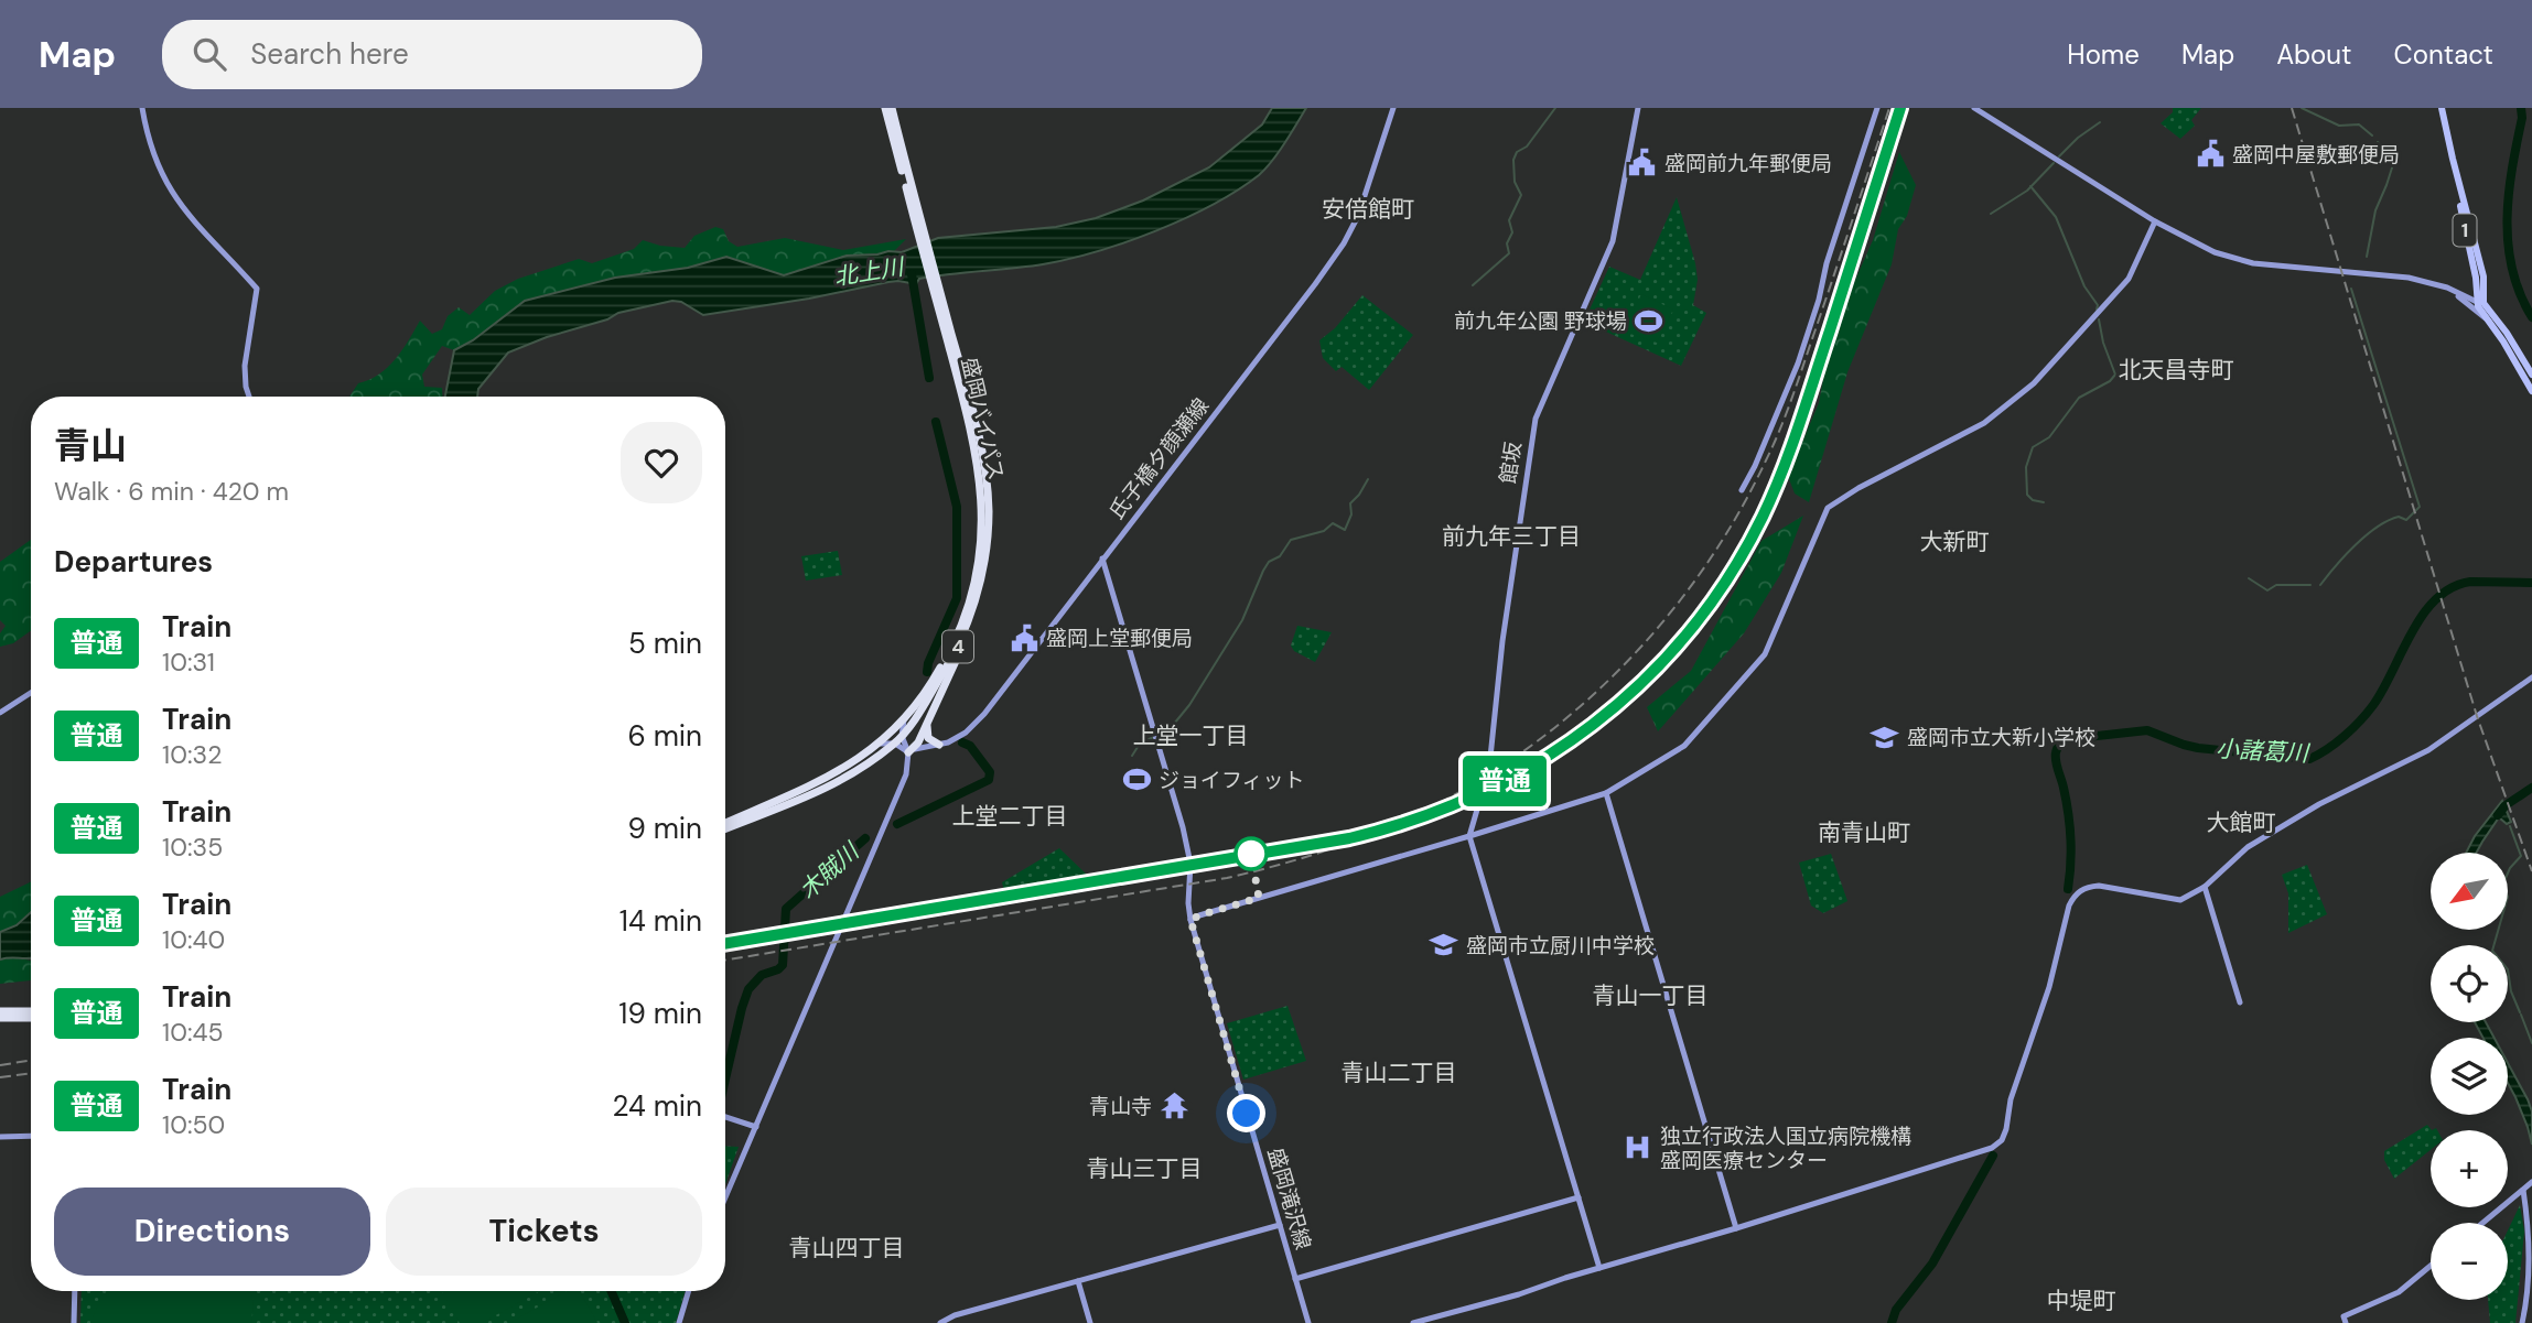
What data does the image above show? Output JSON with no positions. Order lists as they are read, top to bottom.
{
  "streets": {
    "highway": ["盛岡バイパス", "4"],
    "main road": ["1"],
    "street": ["氏子橋夕顔瀬線", "館坂", "盛岡滝沢線"]
  },
  "crossings": [
    ["氏子橋夕顔瀬線", "盛岡滝沢線"]
  ],
  "districts": [
    "安倍館町",
    "北天昌寺町",
    "前九年三丁目",
    "大新町",
    "上堂一丁目",
    "上堂二丁目",
    "大館町",
    "南青山町",
    "青山一丁目",
    "青山二丁目",
    "青山三丁目",
    "青山四丁目",
    "中堤町"
  ],
  "water": ["北上川", "小諸葛川", "木賊川"],
  "places": {
    "public building": ["盛岡中屋敷郵便局", "盛岡前九年郵便局", "盛岡上堂郵便局"],
    "sports": ["前九年公園 野球場", "ジョイフィット"],
    "school or university": ["盛岡市立大新小学校", "盛岡市立厨川中学校"],
    "temple": ["青山寺"],
    "hospital": ["独立行政法人国立病院機構 盛岡医療センター"]
  },
  "north": "bottom left",
  "page": {
    "header": "Map",
    "search": "Search here",
    "nav": [
      "Home",
      "Map",
      "About",
      "Contact"
    ],
    "on_map": "普通",
    "heading": [
      ["青山", "Walk · 6 min · 420 m"],
      "Departures"
    ],
    "list": [
      {
        "mark": "普通",
        "name": "Train",
        "note": "10:31",
        "value": "5 min"
      },
      {
        "mark": "普通",
        "name": "Train",
        "note": "10:32",
        "value": "6 min"
      },
      {
        "mark": "普通",
        "name": "Train",
        "note": "10:35",
        "value": "9 min"
      },
      {
        "mark": "普通",
        "name": "Train",
        "note": "10:40",
        "value": "14 min"
      },
      {
        "mark": "普通",
        "name": "Train",
        "note": "10:45",
        "value": "19 min"
      },
      {
        "mark": "普通",
        "name": "Train",
        "note": "10:50",
        "value": "24 min"
      }
    ],
    "map_buttons": ["+", "−"],
    "buttons": ["Directions", "Tickets"]
  }
}
